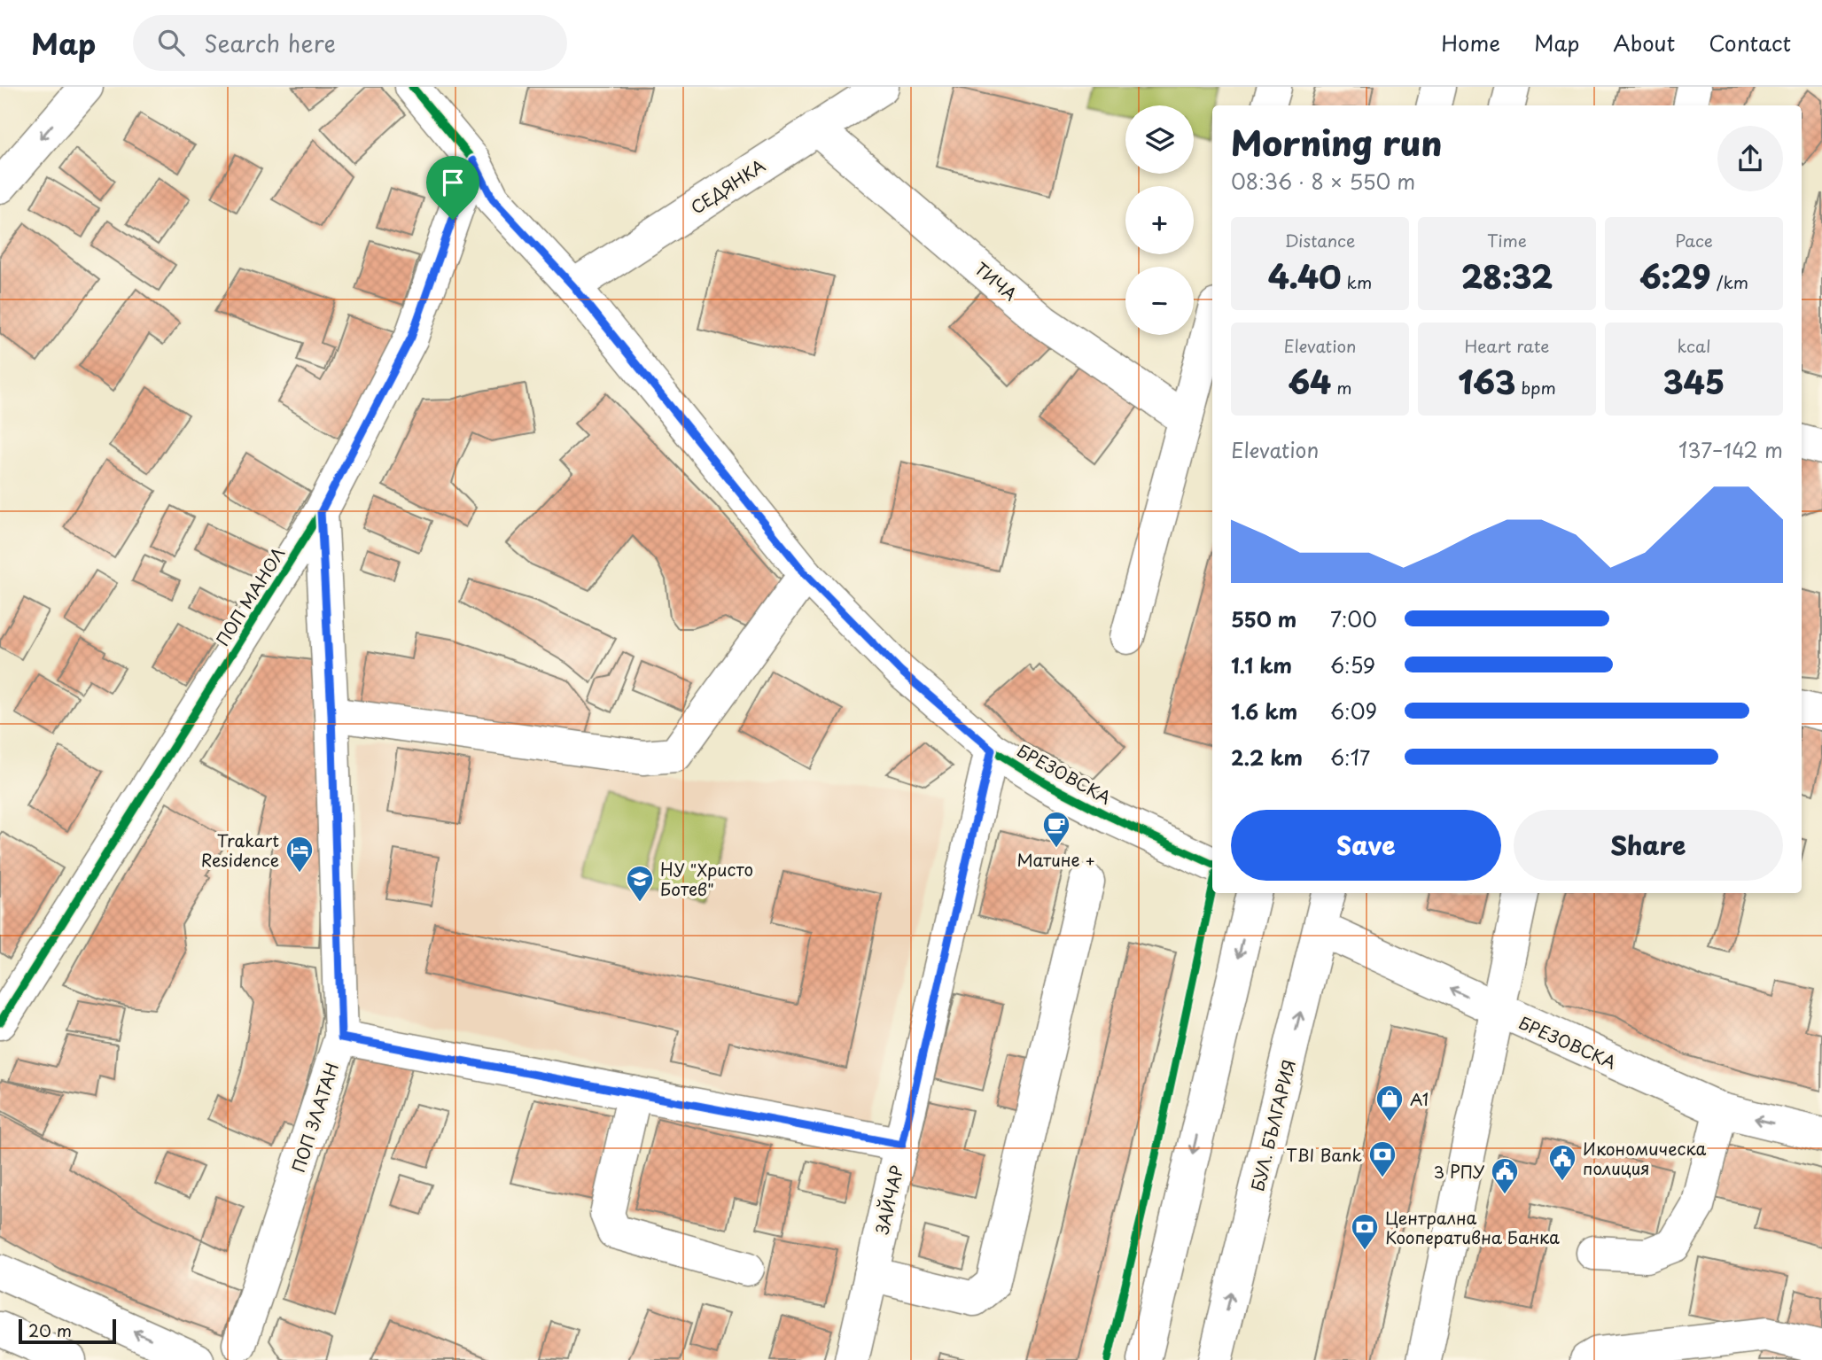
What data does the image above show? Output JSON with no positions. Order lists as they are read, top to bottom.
{
  "streets": {
    "street": [
      "СЕДЯНКА",
      "ТИЧА",
      "ПОП МАНОЛ",
      "БРЕЗОВСКА",
      "ПОП ЗЛАТАН",
      "БУЛ. БЪЛГАРИЯ",
      "ЗАЙЧАР"
    ]
  },
  "crossings": [
    ["СЕДЯНКА", "ТИЧА"],
    ["СЕДЯНКА", "БРЕЗОВСКА"],
    ["ПОП МАНОЛ", "БРЕЗОВСКА"],
    ["ПОП МАНОЛ", "ПОП ЗЛАТАН"],
    ["БРЕЗОВСКА", "БУЛ. БЪЛГАРИЯ"],
    ["БРЕЗОВСКА", "ЗАЙЧАР"]
  ],
  "places": {
    "cafe": ["Матине +"],
    "hotel": ["Trakart Residence"],
    "school or university": ["НУ \"Христо Ботев\""],
    "shop": ["A1"],
    "bank": ["TBI Bank", "Централна Кооперативна Банка"],
    "public building": ["Икономическа полиция", "3 РПУ"]
  },
  "scale_bar": "20 m",
  "page": {
    "header": "Map",
    "search": "Search here",
    "nav": [
      "Home",
      "Map",
      "About",
      "Contact"
    ],
    "map_buttons": ["+", "−"],
    "heading": ["Morning run", "08:36 · 8 × 550 m"],
    "stats": [
      ["Distance", "4.40 km"],
      ["Time", "28:32"],
      ["Pace", "6:29 /km"],
      ["Elevation", "64 m"],
      ["Heart rate", "163 bpm"],
      ["kcal", "345"]
    ],
    "chart": ["Elevation", "137–142 m"],
    "list": [
      {
        "name": "550 m",
        "note": "7:00"
      },
      {
        "name": "1.1 km",
        "note": "6:59"
      },
      {
        "name": "1.6 km",
        "note": "6:09"
      },
      {
        "name": "2.2 km",
        "note": "6:17"
      }
    ],
    "buttons": ["Save", "Share"],
    "scale": "20 m"
  }
}
